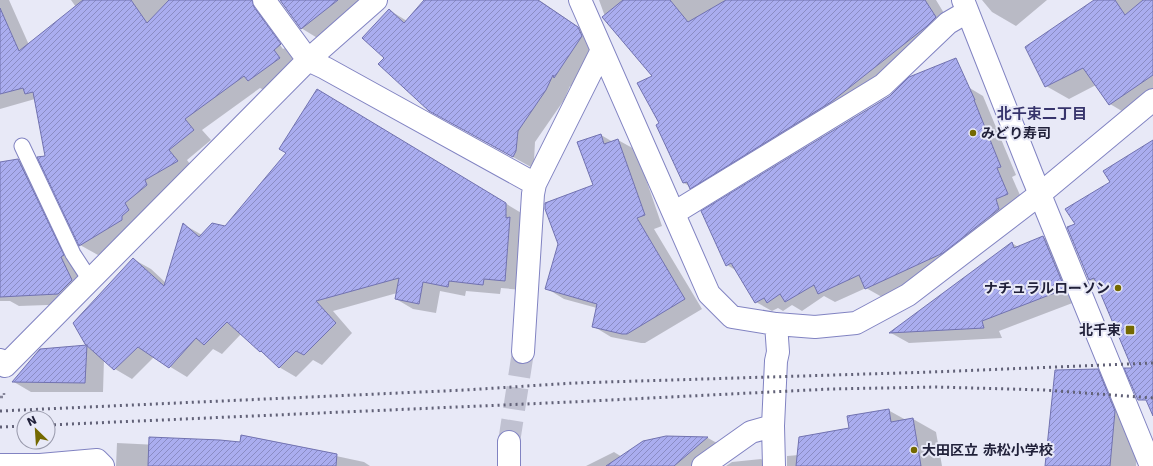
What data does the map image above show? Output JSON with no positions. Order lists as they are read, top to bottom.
{
  "districts": ["北千束二丁目"],
  "places": {
    "other": ["みどり寿司", "ナチュラルローソン", "大田区立 赤松小学校"],
    "transit": ["北千束"]
  },
  "north": "top left"
}
